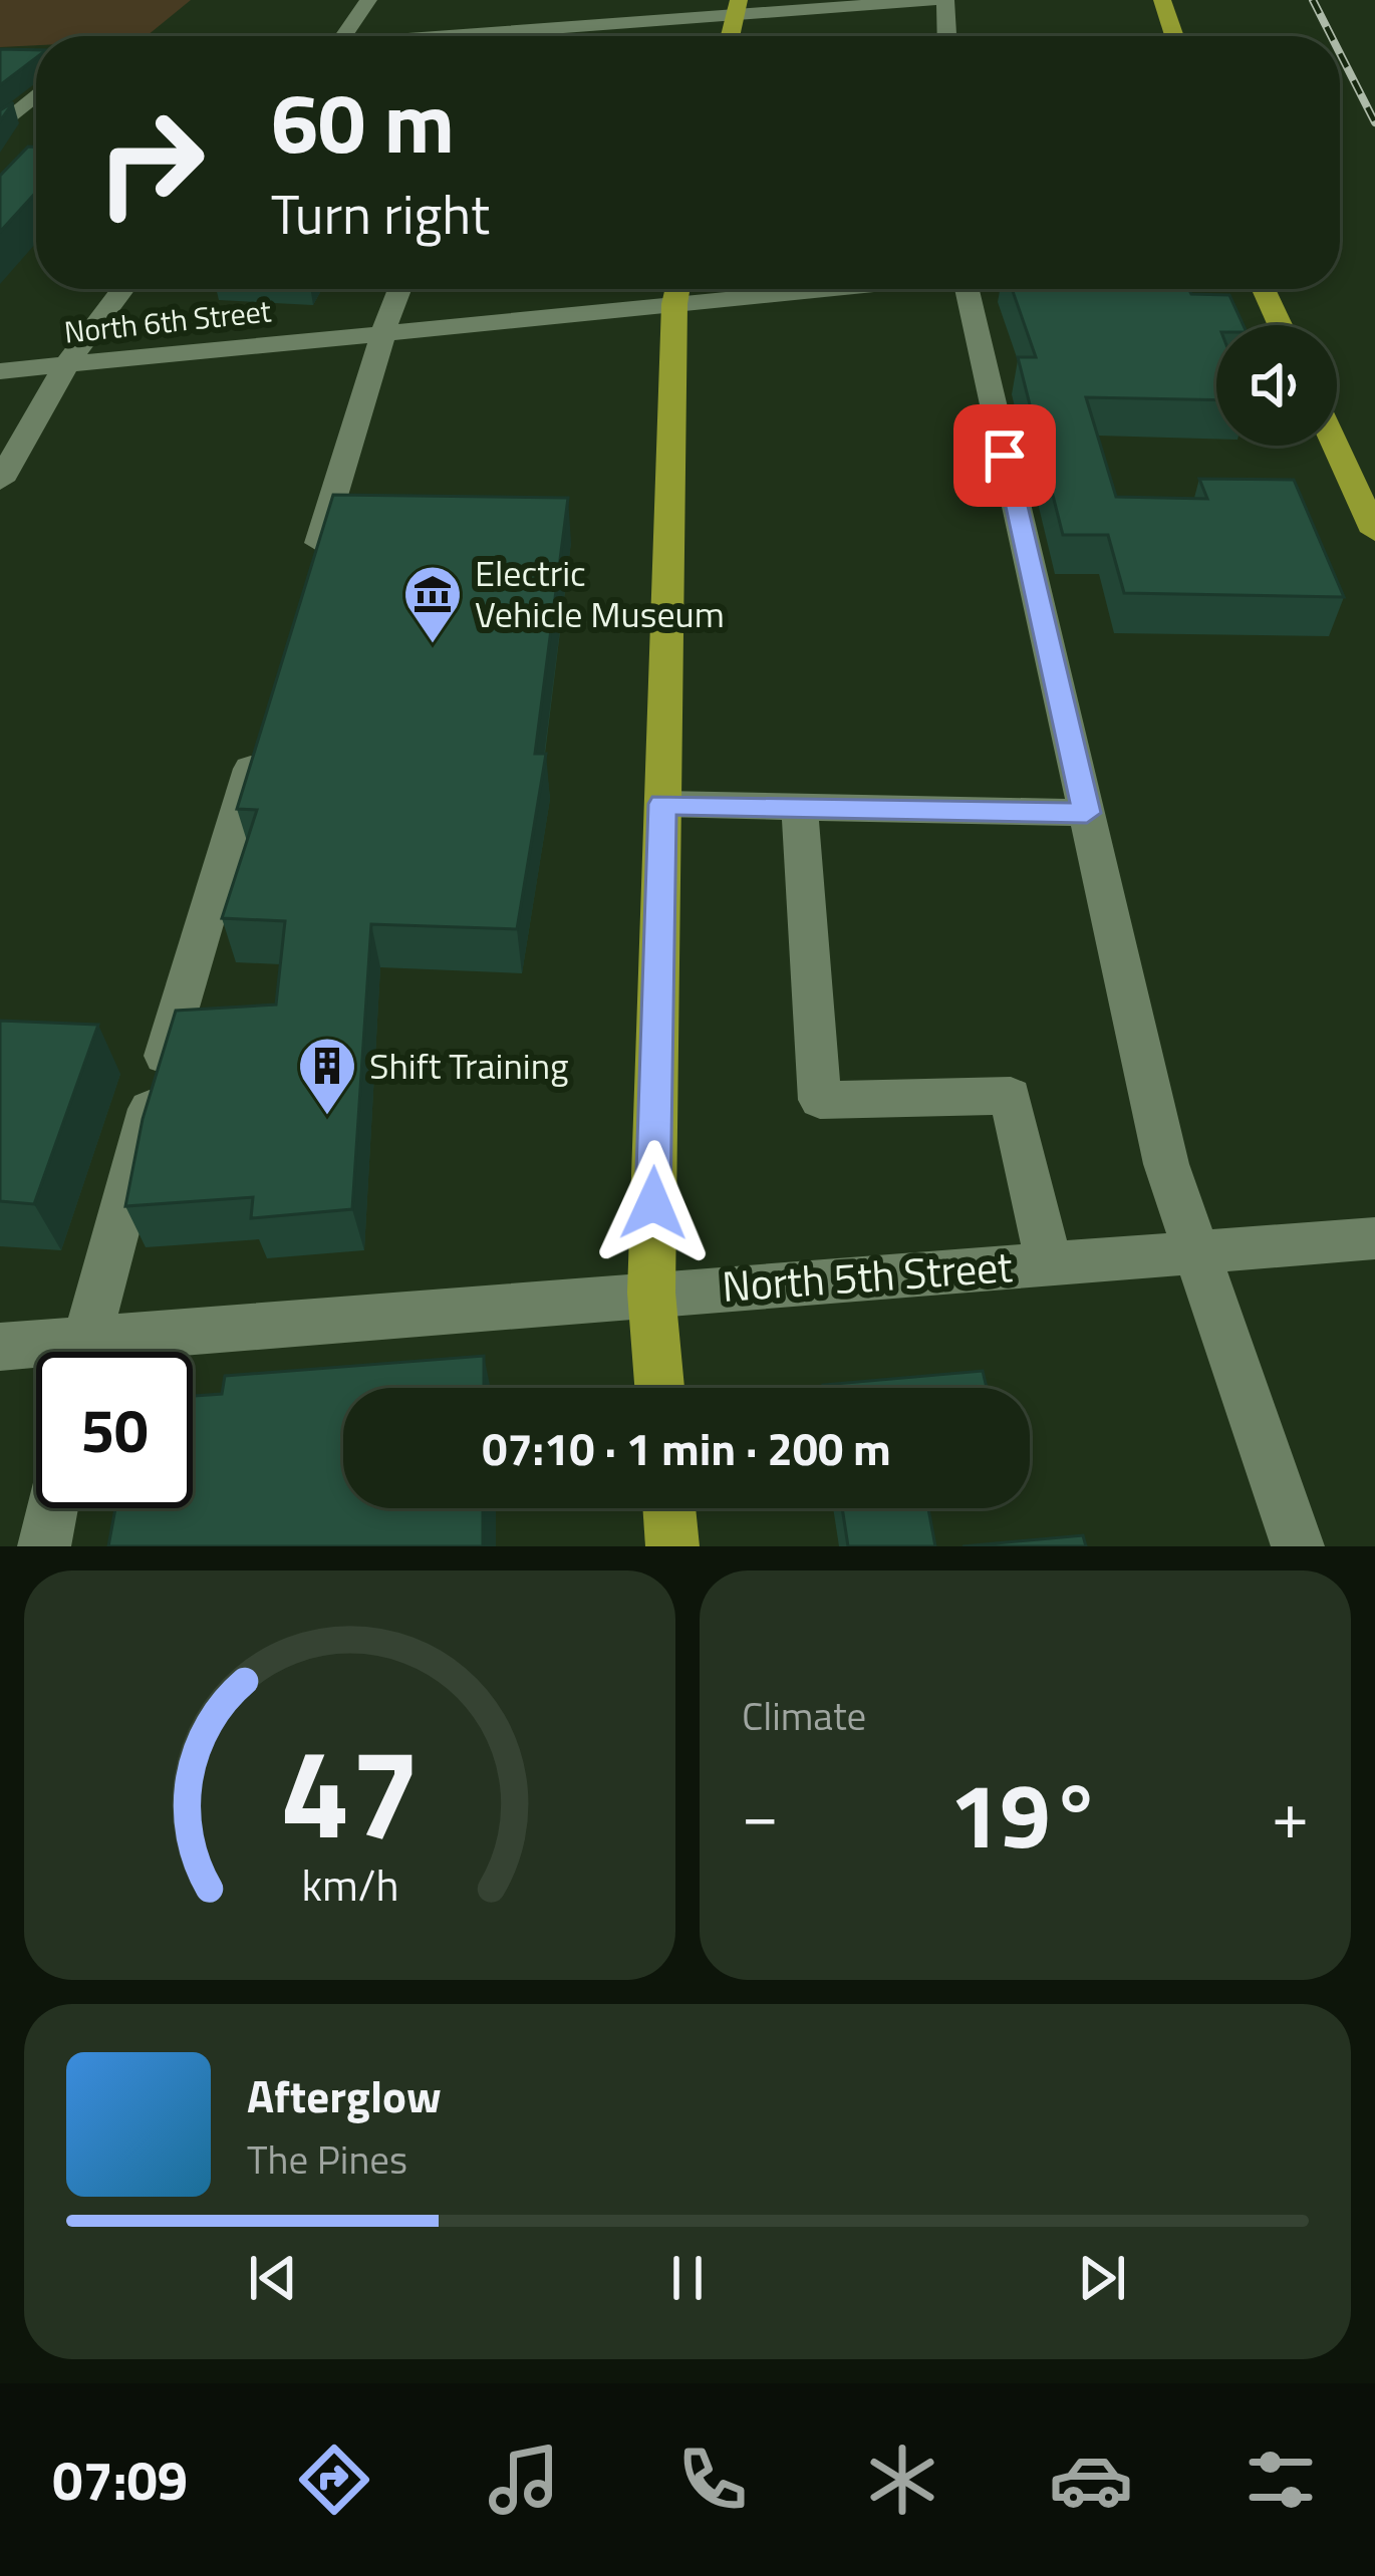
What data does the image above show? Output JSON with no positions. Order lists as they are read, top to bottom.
{
  "streets": {
    "street": ["North 6th Street", "North 5th Street"]
  },
  "places": {
    "museum": ["Electric Vehicle Museum"],
    "building": ["Shift Training"]
  },
  "page": {
    "turn": ["60 m", "Turn right"],
    "limit": "50",
    "trip": "07:10 · 1 min · 200 m",
    "tile": "Climate",
    "heat": ["−", "19°", "+"],
    "song": ["Afterglow", "The Pines"],
    "tabs": "07:09",
    "gauge": ["47", "km/h"]
  }
}
